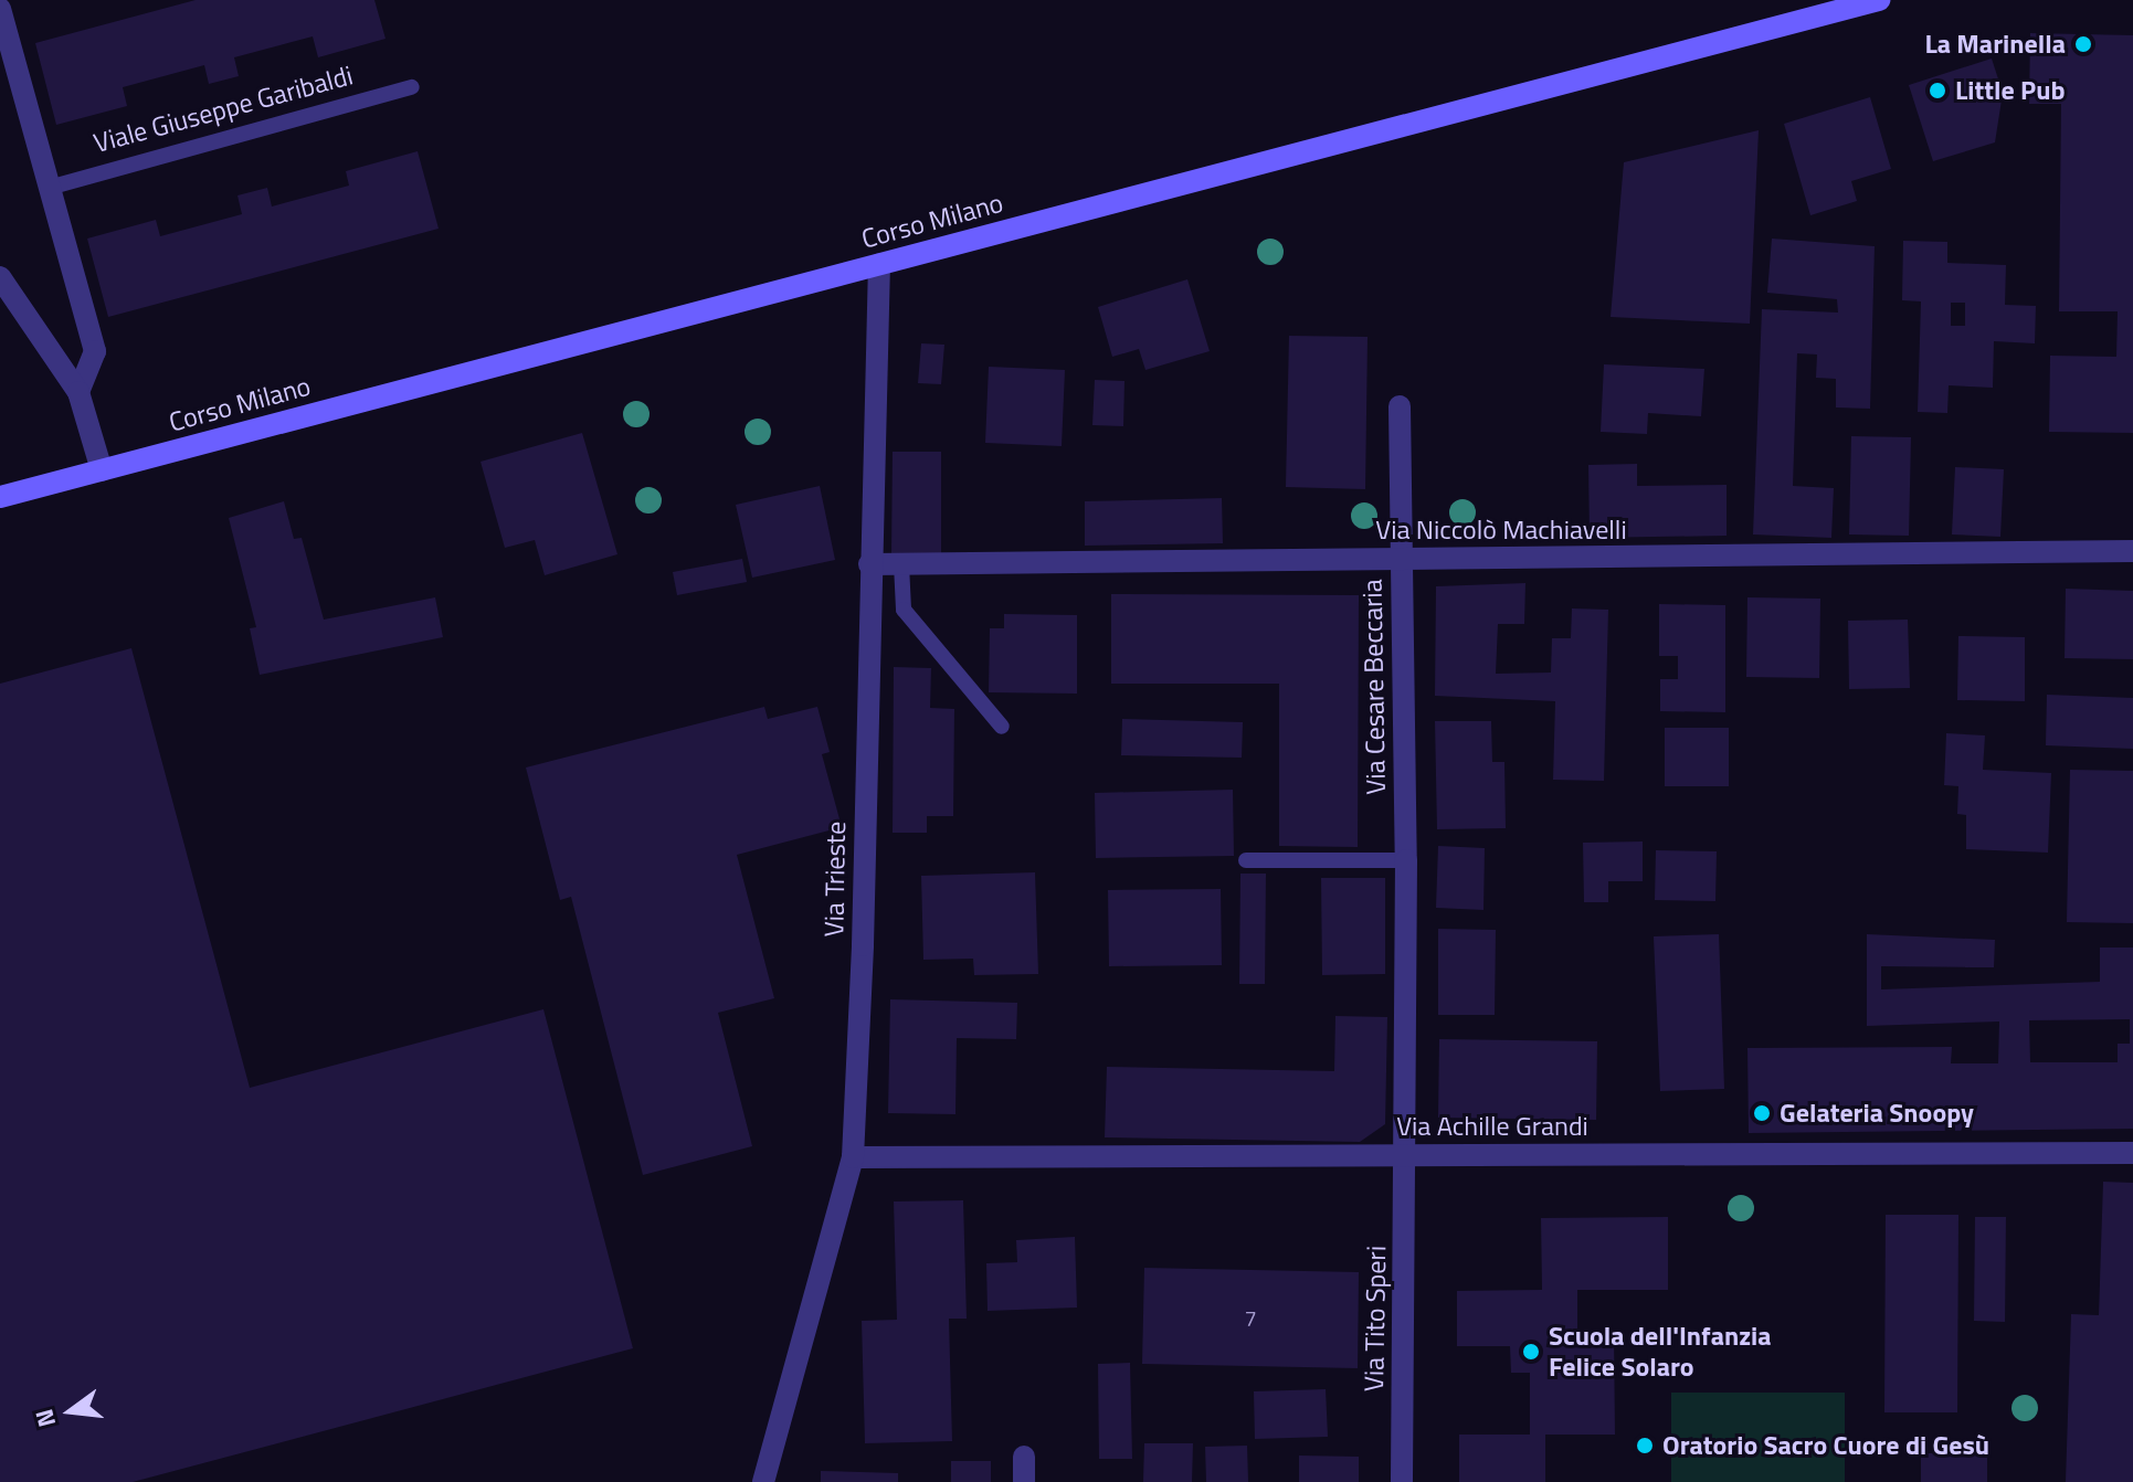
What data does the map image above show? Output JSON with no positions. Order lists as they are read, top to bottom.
{
  "streets": {
    "main road": ["Corso Milano"],
    "street": [
      "Via Niccolò Machiavelli",
      "Via Cesare Beccaria",
      "Via Trieste",
      "Via Achille Grandi",
      "Via Tito Speri"
    ],
    "lane": ["Viale Giuseppe Garibaldi"]
  },
  "crossings": [
    ["Corso Milano", "Via Trieste"],
    ["Via Niccolò Machiavelli", "Via Cesare Beccaria"],
    ["Via Niccolò Machiavelli", "Via Trieste"],
    ["Via Cesare Beccaria", "Via Achille Grandi"],
    ["Via Cesare Beccaria", "Via Tito Speri"],
    ["Via Trieste", "Via Achille Grandi"],
    ["Via Achille Grandi", "Via Tito Speri"]
  ],
  "places": [
    "La Marinella",
    "Little Pub",
    "Gelateria Snoopy",
    "Scuola dell'Infanzia Felice Solaro",
    "Oratorio Sacro Cuore di Gesù"
  ],
  "house_numbers": ["7"],
  "north": "left"
}
